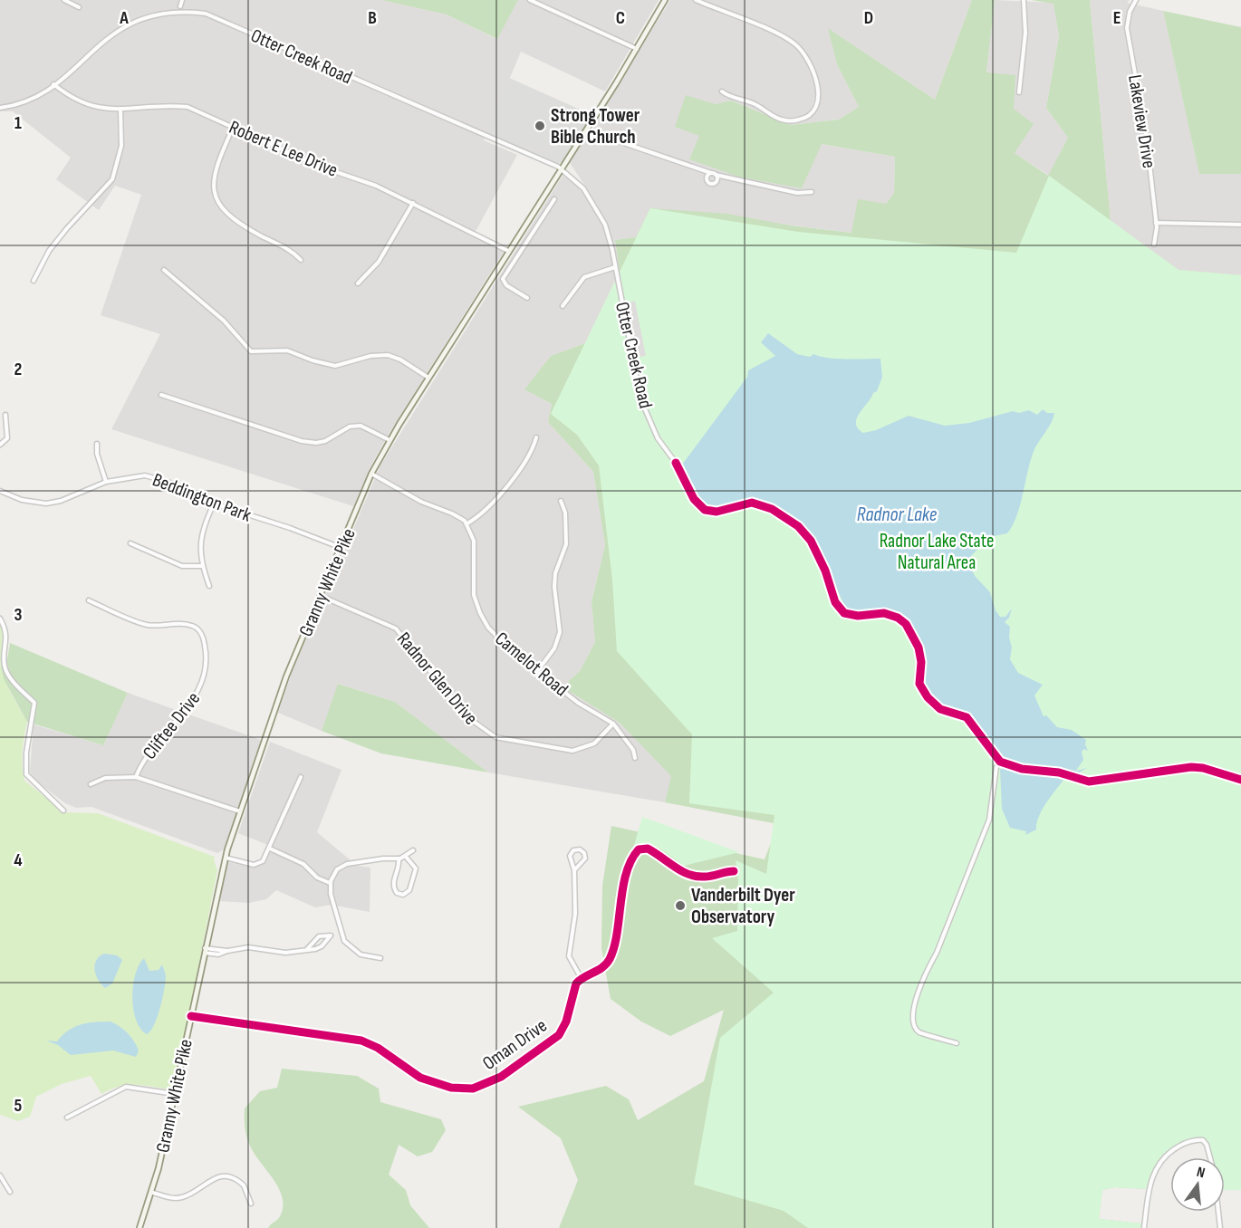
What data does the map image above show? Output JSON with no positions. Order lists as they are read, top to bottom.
{
  "streets": {
    "main road": ["Granny White Pike"],
    "street": [
      "Otter Creek Road",
      "Lakeview Drive",
      "Robert E Lee Drive",
      "Beddington Park",
      "Camelot Road",
      "Radnor Glen Drive",
      "Cliftee Drive",
      "Oman Drive"
    ]
  },
  "crossings": [
    ["Otter Creek Road", "Granny White Pike"],
    ["Robert E Lee Drive", "Granny White Pike"],
    ["Beddington Park", "Granny White Pike"],
    ["Granny White Pike", "Radnor Glen Drive"],
    ["Granny White Pike", "Oman Drive"],
    ["Camelot Road", "Radnor Glen Drive"]
  ],
  "water": ["Radnor Lake"],
  "parks": ["Radnor Lake State Natural Area"],
  "places": ["Strong Tower Bible Church", "Vanderbilt Dyer Observatory"],
  "north": "top",
  "grid": {
    "columns": [
      "A",
      "B",
      "C",
      "D",
      "E"
    ],
    "rows": [
      "1",
      "2",
      "3",
      "4",
      "5"
    ]
  }
}
